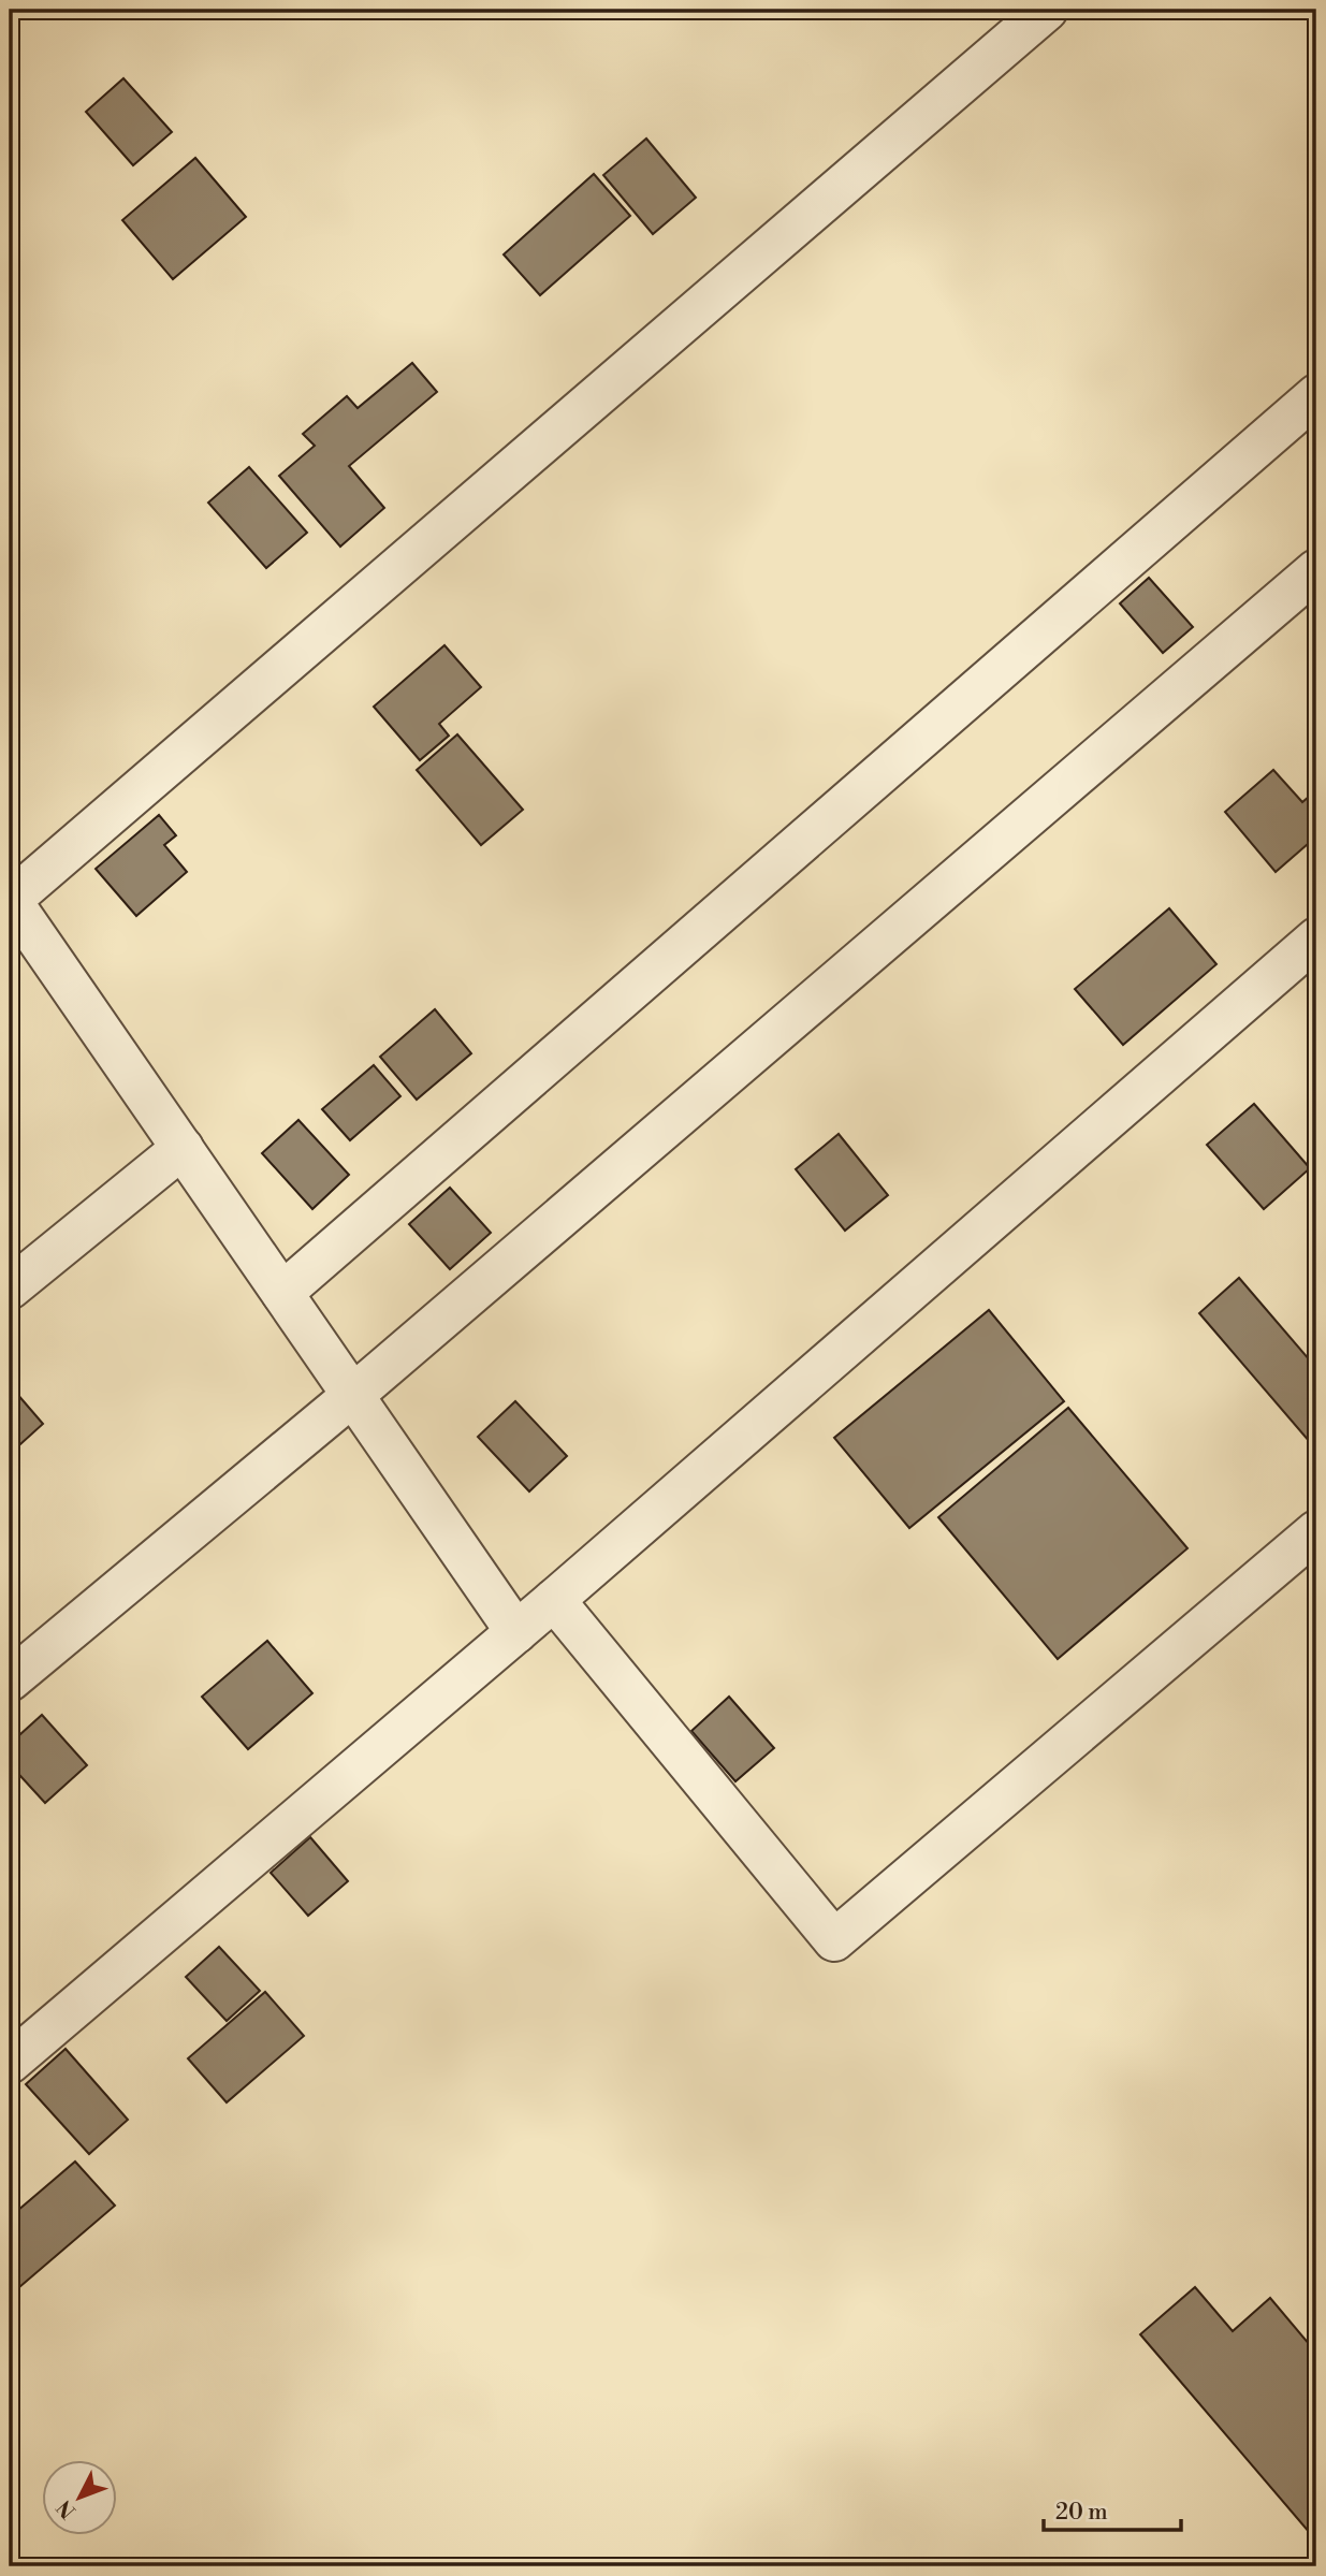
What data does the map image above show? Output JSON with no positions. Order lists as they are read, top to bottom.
{
  "scale_bar": "20 m",
  "north": "bottom left"
}
